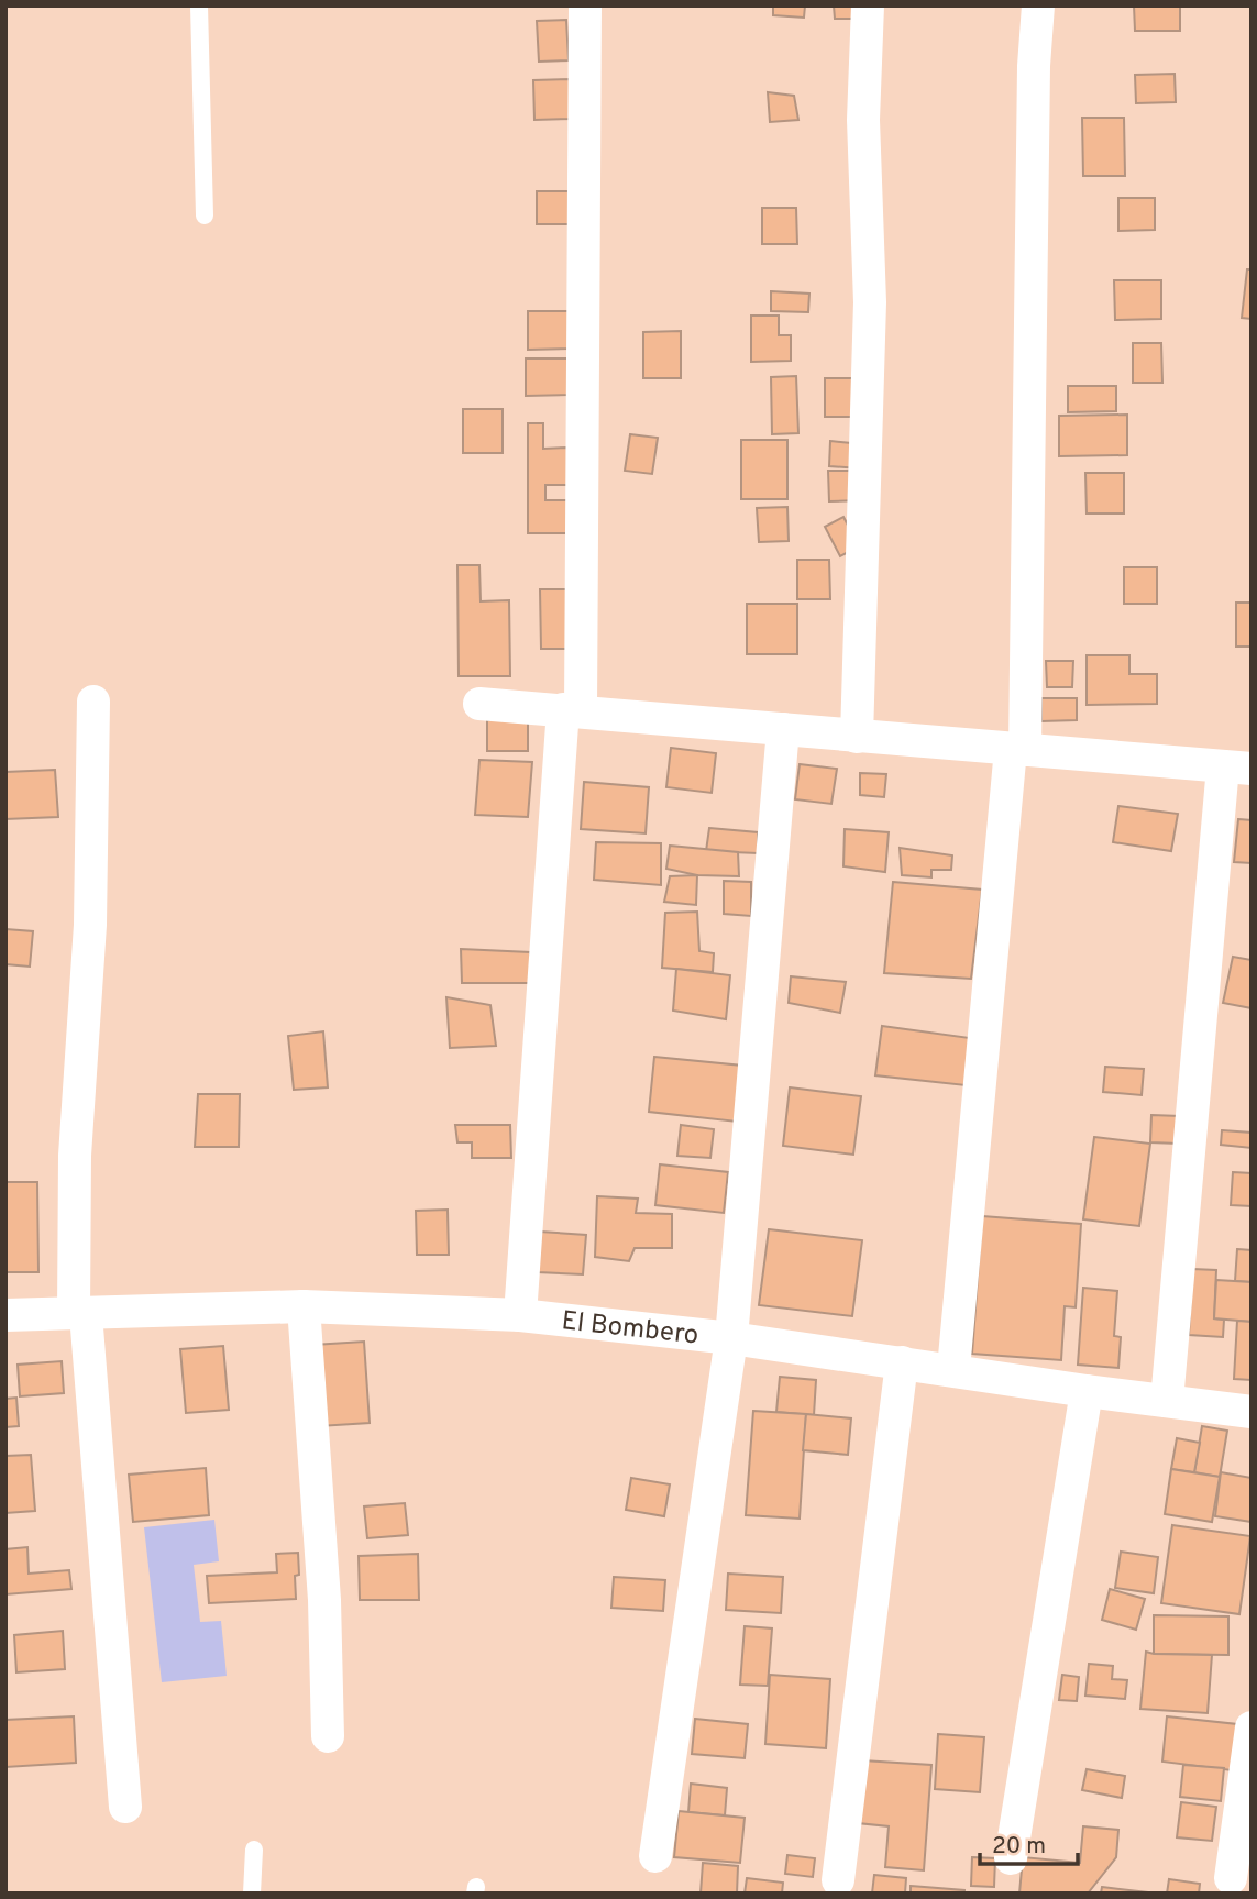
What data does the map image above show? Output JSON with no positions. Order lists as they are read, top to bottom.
{
  "streets": {
    "street": ["El Bombero"]
  },
  "scale_bar": "20 m"
}
